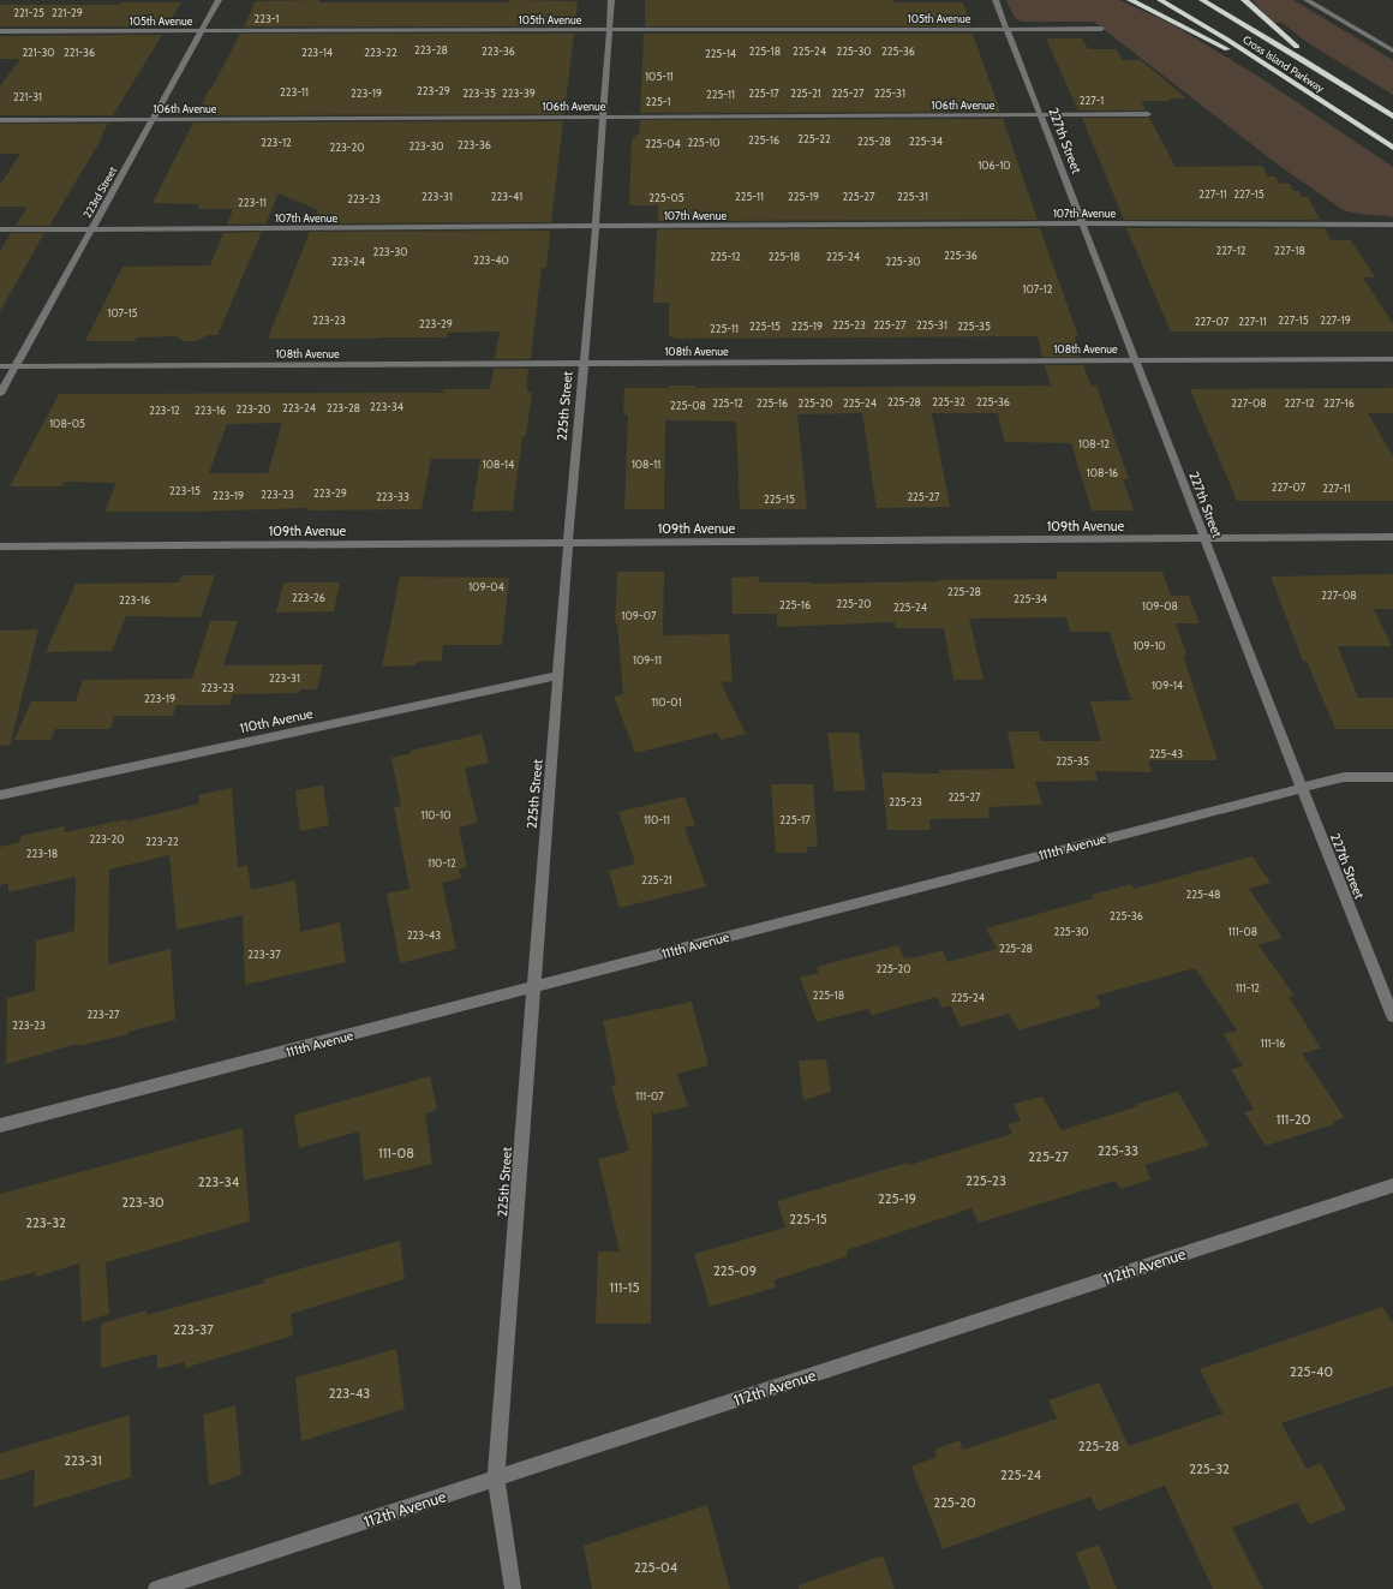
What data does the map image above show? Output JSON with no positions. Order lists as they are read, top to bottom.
{
  "streets": {
    "highway": ["Cross Island Parkway"],
    "street": [
      "105th Avenue",
      "106th Avenue",
      "227th Street",
      "223rd Street",
      "107th Avenue",
      "108th Avenue",
      "225th Street",
      "109th Avenue",
      "110th Avenue",
      "111th Avenue",
      "112th Avenue"
    ]
  },
  "crossings": [
    ["105th Avenue", "227th Street"],
    ["105th Avenue", "223rd Street"],
    ["105th Avenue", "225th Street"],
    ["106th Avenue", "227th Street"],
    ["106th Avenue", "223rd Street"],
    ["106th Avenue", "225th Street"],
    ["227th Street", "107th Avenue"],
    ["227th Street", "108th Avenue"],
    ["227th Street", "109th Avenue"],
    ["227th Street", "111th Avenue"],
    ["223rd Street", "107th Avenue"],
    ["223rd Street", "108th Avenue"],
    ["107th Avenue", "225th Street"],
    ["108th Avenue", "225th Street"],
    ["225th Street", "109th Avenue"],
    ["225th Street", "110th Avenue"],
    ["225th Street", "111th Avenue"],
    ["225th Street", "112th Avenue"]
  ],
  "house_numbers": [
    "221-25",
    "221-29",
    "223-1",
    "223-28",
    "223-36",
    "225-18",
    "225-24",
    "225-30",
    "225-36",
    "221-30",
    "221-36",
    "223-14",
    "223-22",
    "225-14",
    "105-11",
    "223-29",
    "223-11",
    "223-19",
    "223-35",
    "223-39",
    "225-17",
    "225-21",
    "225-27",
    "225-31",
    "225-11",
    "221-31",
    "227-1",
    "225-1",
    "225-22",
    "225-16",
    "225-28",
    "225-34",
    "223-12",
    "225-10",
    "225-04",
    "223-36",
    "223-30",
    "223-20",
    "106-10",
    "227-11",
    "227-15",
    "223-31",
    "223-41",
    "225-11",
    "225-19",
    "225-27",
    "225-31",
    "225-05",
    "223-23",
    "223-11",
    "227-12",
    "227-18",
    "223-30",
    "225-36",
    "225-12",
    "225-18",
    "225-24",
    "223-40",
    "223-24",
    "225-30",
    "107-12",
    "107-15",
    "223-23",
    "227-15",
    "227-19",
    "227-07",
    "227-11",
    "223-29",
    "225-23",
    "225-27",
    "225-31",
    "225-15",
    "225-19",
    "225-35",
    "225-11",
    "225-28",
    "225-32",
    "225-36",
    "225-12",
    "225-16",
    "225-20",
    "225-24",
    "227-08",
    "227-12",
    "227-16",
    "225-08",
    "223-34",
    "223-24",
    "223-28",
    "223-20",
    "223-12",
    "223-16",
    "108-05",
    "108-12",
    "108-14",
    "108-11",
    "108-16",
    "227-07",
    "227-11",
    "223-15",
    "223-29",
    "223-23",
    "223-19",
    "223-33",
    "225-27",
    "225-15",
    "109-04",
    "225-28",
    "227-08",
    "223-26",
    "225-34",
    "223-16",
    "225-20",
    "225-16",
    "109-08",
    "225-24",
    "109-07",
    "109-10",
    "109-11",
    "223-31",
    "109-14",
    "223-23",
    "223-19",
    "110-01",
    "225-43",
    "225-35",
    "225-27",
    "225-23",
    "110-10",
    "110-11",
    "225-17",
    "223-20",
    "223-22",
    "223-18",
    "110-12",
    "225-21",
    "225-48",
    "225-36",
    "225-30",
    "111-08",
    "223-43",
    "225-28",
    "223-37",
    "225-20",
    "111-12",
    "225-18",
    "225-24",
    "223-27",
    "223-23",
    "111-16",
    "111-07",
    "111-20",
    "225-33",
    "111-08",
    "225-27",
    "225-23",
    "223-34",
    "225-19",
    "223-30",
    "225-15",
    "223-32",
    "225-09",
    "111-15",
    "223-37",
    "225-40",
    "223-43",
    "225-28",
    "223-31",
    "225-32",
    "225-24",
    "225-20",
    "225-04"
  ]
}
